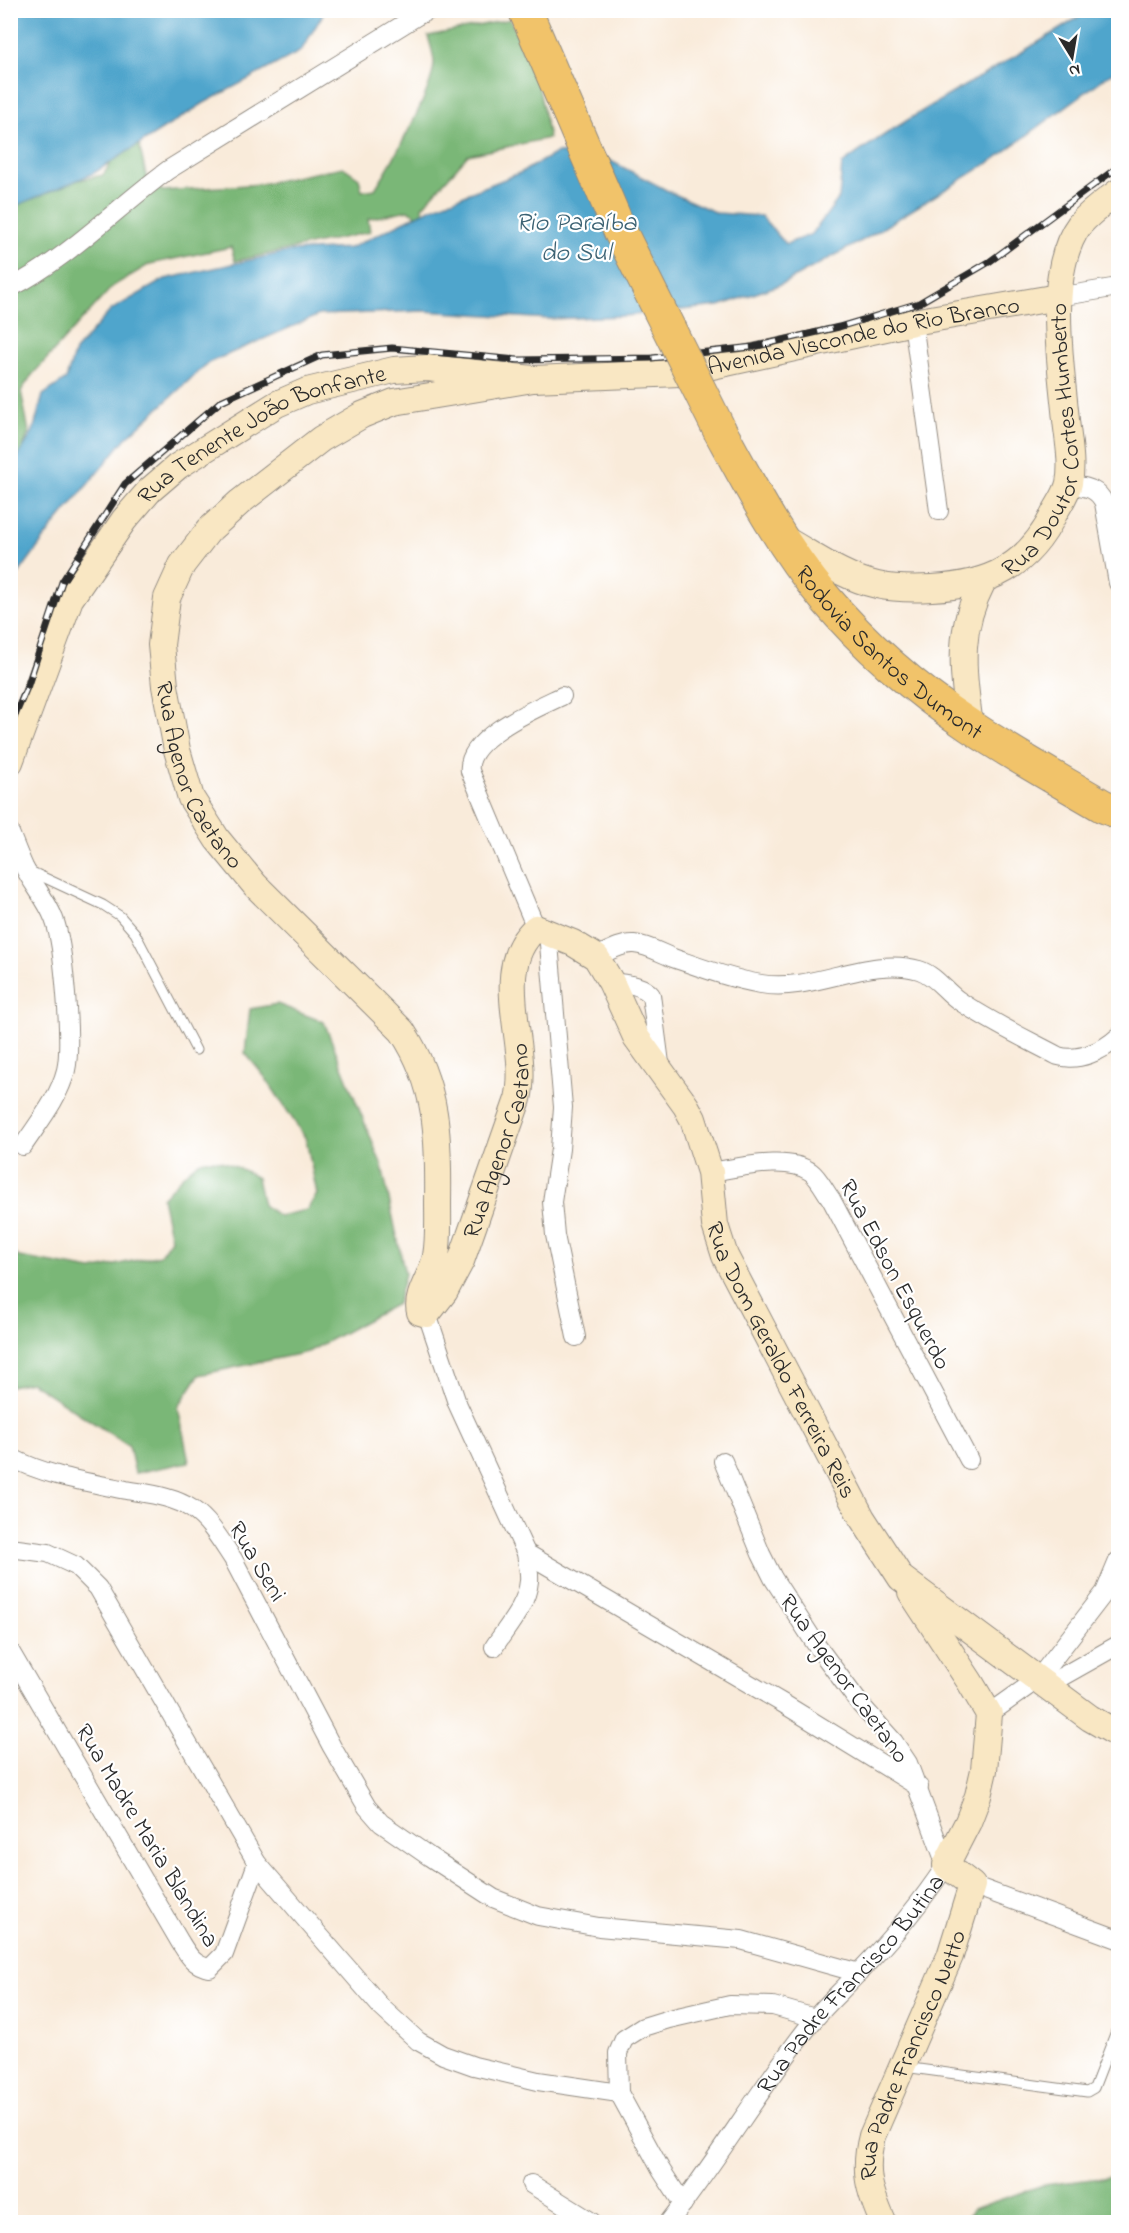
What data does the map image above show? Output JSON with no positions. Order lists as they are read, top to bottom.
{
  "streets": {
    "highway": ["Rodovia Santos Dumont"],
    "street": [
      "Avenida Visconde do Rio Branco",
      "Rua Doutor Cortes Humberto",
      "Rua Tenente João Bonfante",
      "Rua Agenor Caetano",
      "Rua Edson Esquerdo",
      "Rua Dom Geraldo Ferreira Reis",
      "Rua Seni",
      "Rua Madre Maria Blandina",
      "Rua Padre Francisco Butina",
      "Rua Padre Francisco Netto"
    ]
  },
  "crossings": [
    ["Avenida Visconde do Rio Branco", "Rua Doutor Cortes Humberto"],
    ["Avenida Visconde do Rio Branco", "Rua Tenente João Bonfante"],
    ["Rua Doutor Cortes Humberto", "Rodovia Santos Dumont"],
    ["Rua Tenente João Bonfante", "Rua Agenor Caetano"],
    ["Rua Agenor Caetano", "Rua Dom Geraldo Ferreira Reis"],
    ["Rua Agenor Caetano", "Rua Padre Francisco Butina"],
    ["Rua Edson Esquerdo", "Rua Dom Geraldo Ferreira Reis"],
    ["Rua Seni", "Rua Padre Francisco Butina"]
  ],
  "water": ["Rio Paraíba do Sul"],
  "north": "bottom"
}
